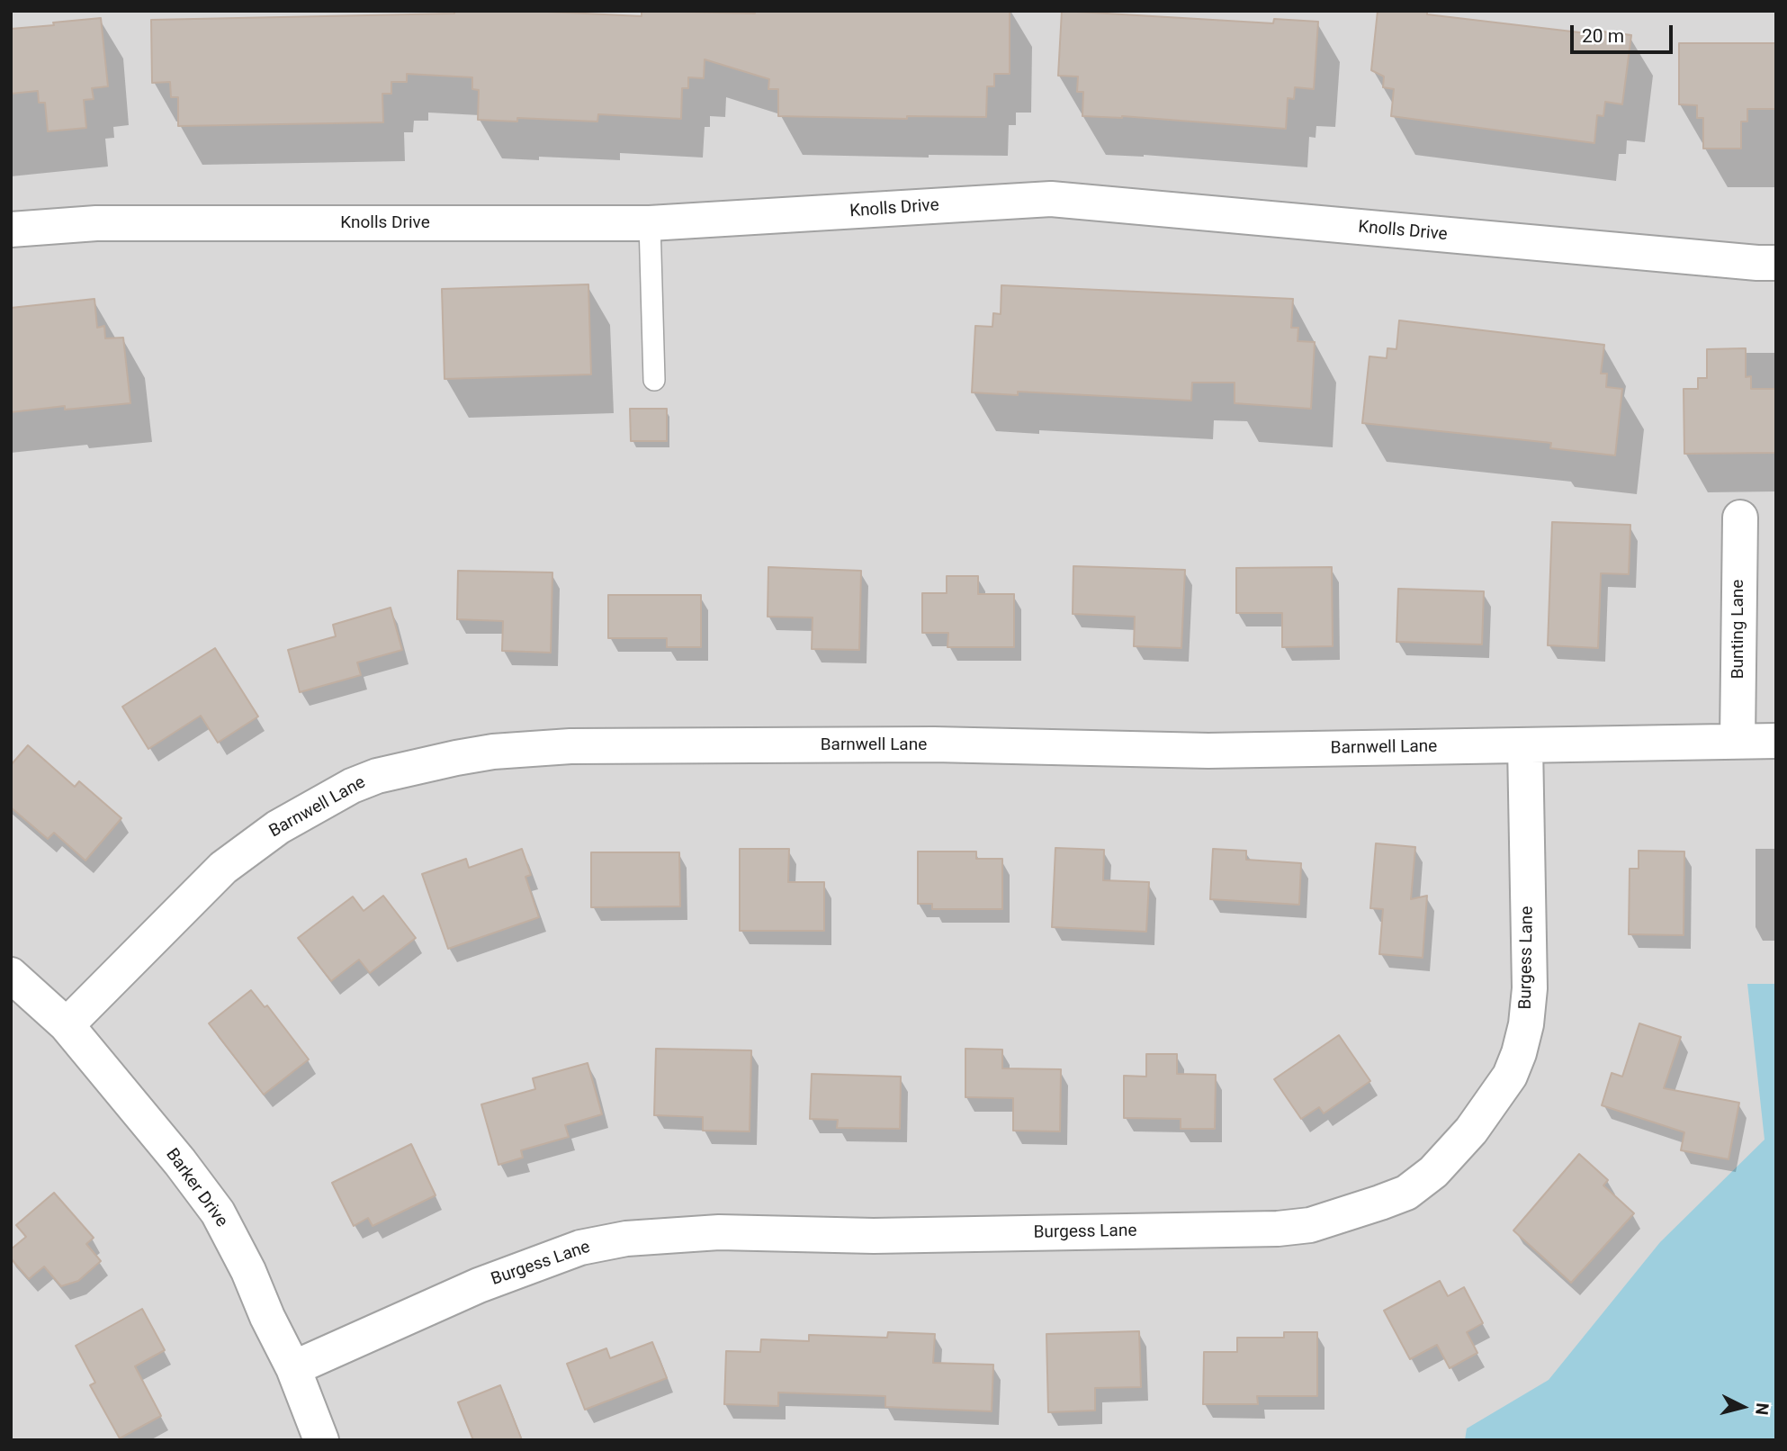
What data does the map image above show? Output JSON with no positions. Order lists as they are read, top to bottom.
{
  "streets": {
    "street": [
      "Knolls Drive",
      "Bunting Lane",
      "Barnwell Lane",
      "Burgess Lane",
      "Barker Drive"
    ]
  },
  "crossings": [
    ["Bunting Lane", "Barnwell Lane"],
    ["Barnwell Lane", "Burgess Lane"],
    ["Barnwell Lane", "Barker Drive"],
    ["Burgess Lane", "Barker Drive"]
  ],
  "scale_bar": "20 m",
  "north": "right"
}
